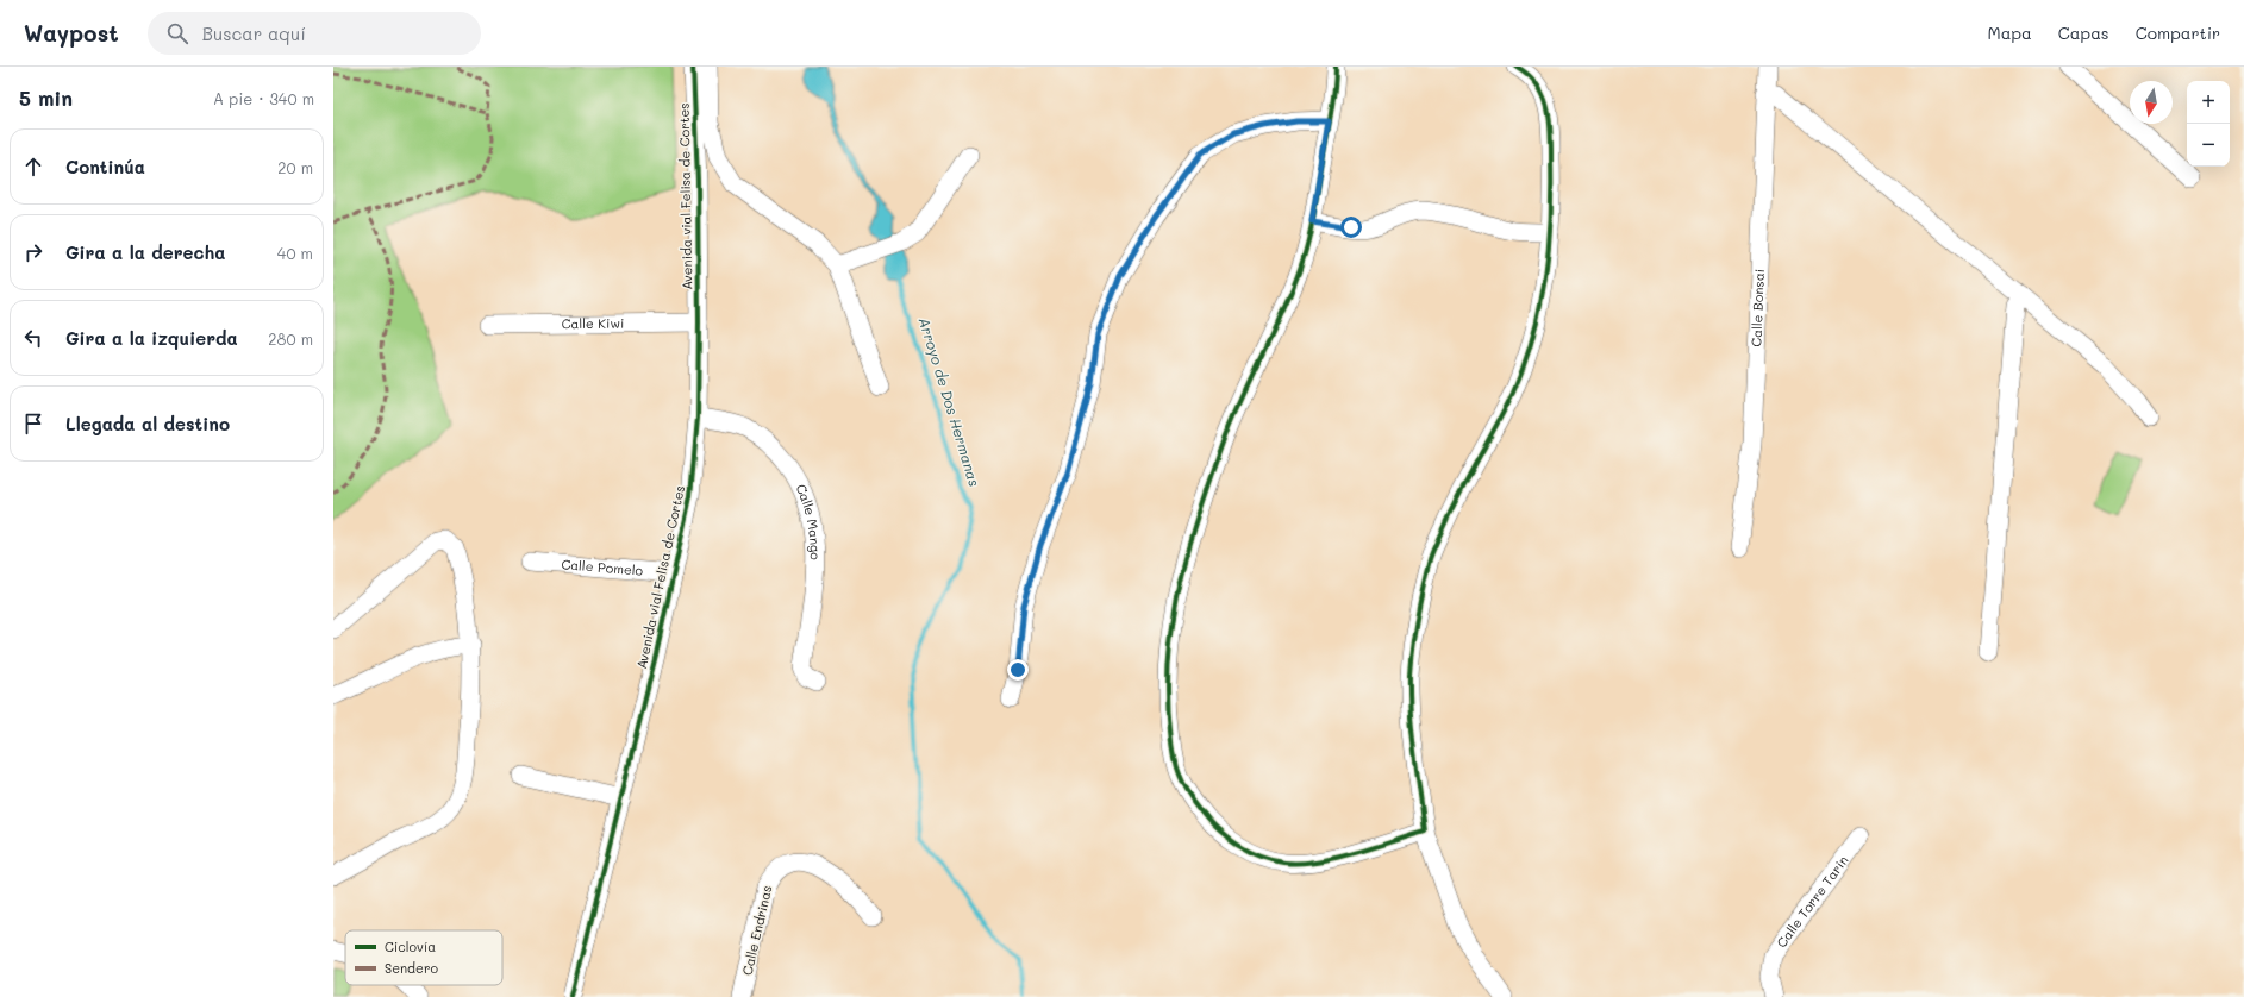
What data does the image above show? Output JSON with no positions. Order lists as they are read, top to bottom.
{
  "streets": {
    "street": [
      "Avenida vial Felisa de Cortes",
      "Calle Bonsai",
      "Calle Kiwi",
      "Calle Mango",
      "Calle Pomelo",
      "Calle Torre Tarin",
      "Calle Endrinas"
    ]
  },
  "crossings": [
    ["Avenida vial Felisa de Cortes", "Calle Kiwi"],
    ["Avenida vial Felisa de Cortes", "Calle Mango"],
    ["Avenida vial Felisa de Cortes", "Calle Pomelo"]
  ],
  "water": ["Arroyo de Dos Hermanas"],
  "legend": ["Ciclovía", "Sendero"],
  "north": "bottom",
  "page": {
    "header": "Waypost",
    "search": "Buscar aquí",
    "nav": ["Mapa", "Capas", "Compartir"],
    "heading": ["5 min", "A pie · 340 m"],
    "map_buttons": ["+", "−"],
    "list": [
      ["Continúa", "20 m"],
      ["Gira a la derecha", "40 m"],
      ["Gira a la izquierda", "280 m"],
      "Llegada al destino"
    ]
  }
}
